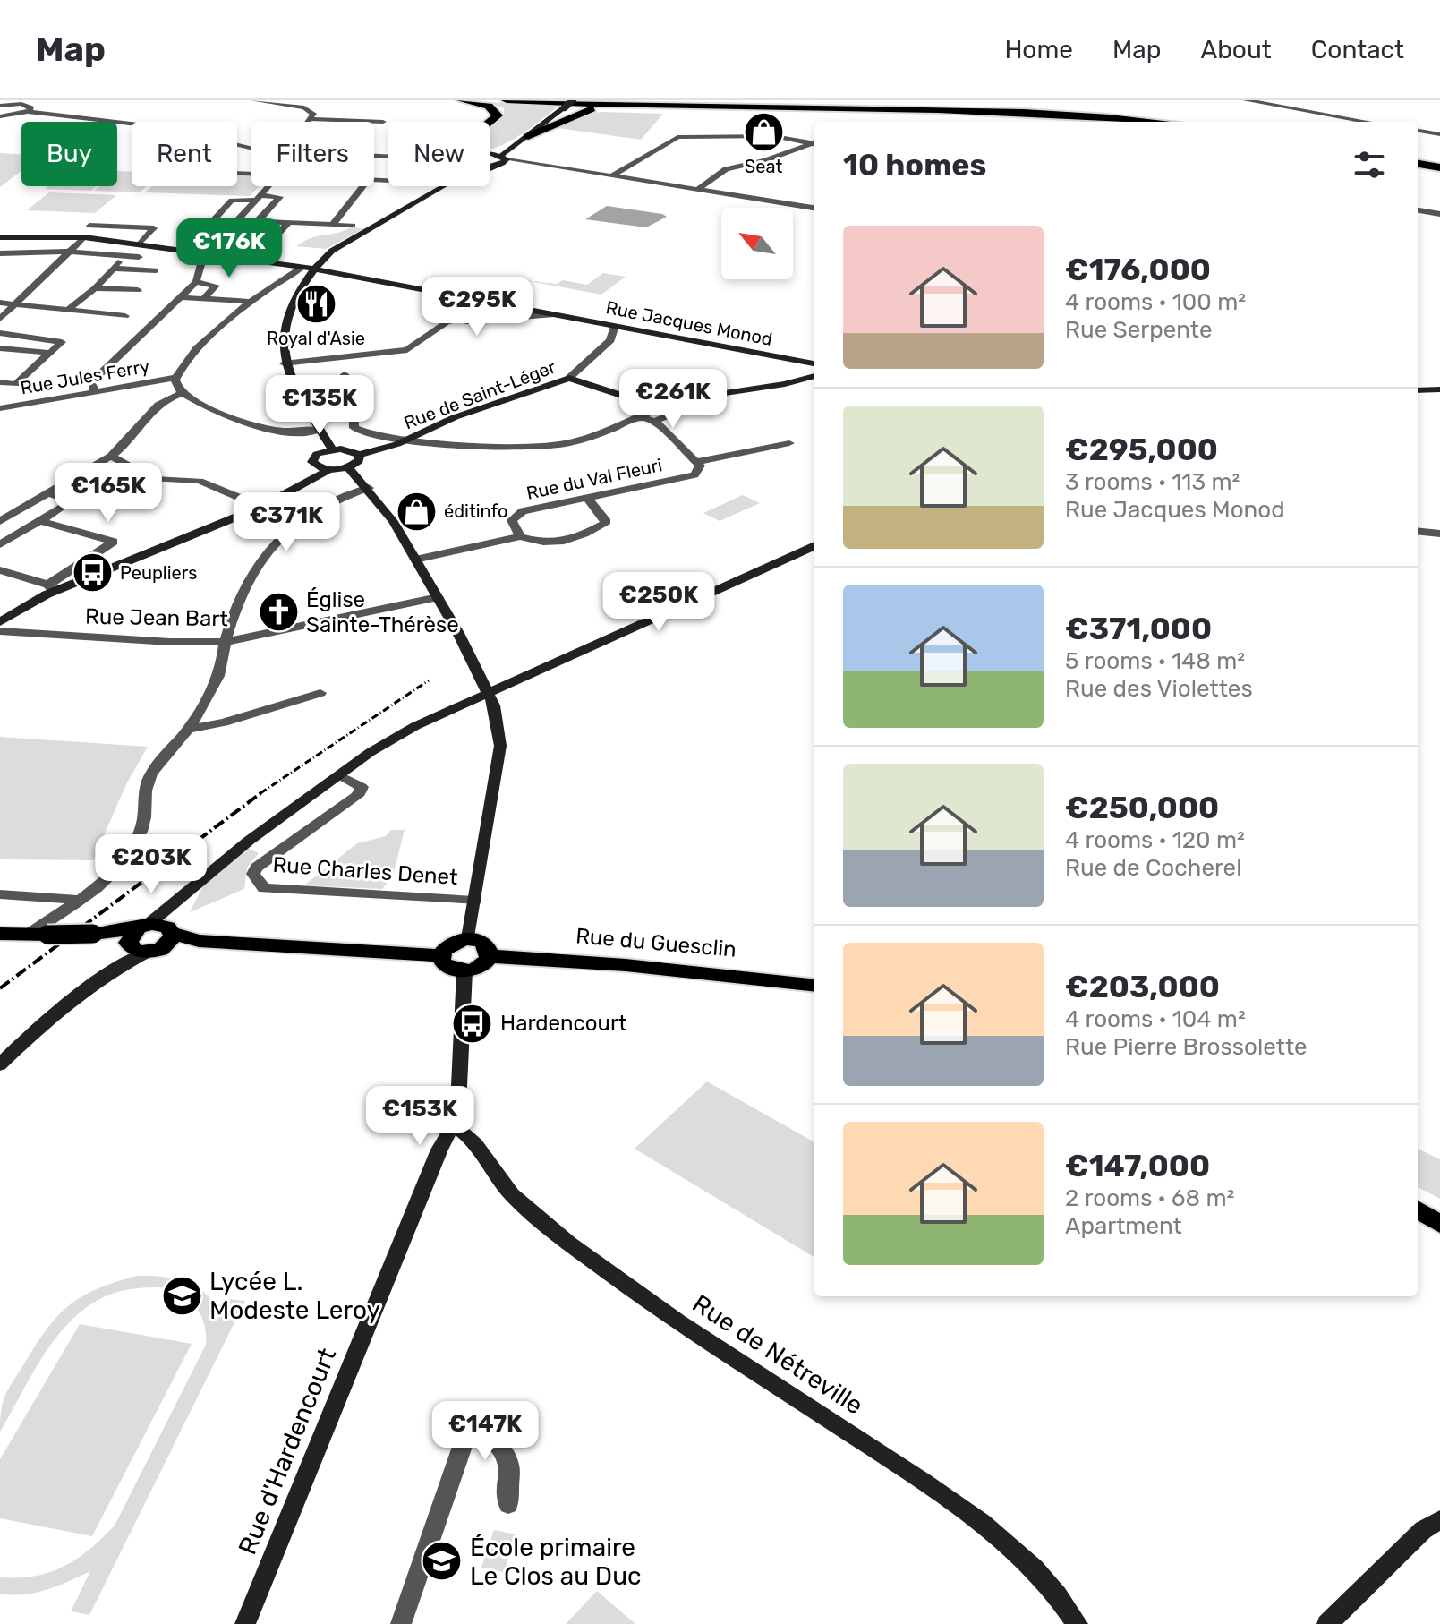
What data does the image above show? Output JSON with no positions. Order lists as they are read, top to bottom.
{
  "streets": {
    "main road": ["Rue du Guesclin"],
    "street": [
      "Rue Jacques Monod",
      "Rue Jules Ferry",
      "Rue de Saint-Léger",
      "Rue du Val Fleuri",
      "Rue Jean Bart",
      "Rue Charles Denet",
      "Rue de Nétreville",
      "Rue d'Hardencourt"
    ]
  },
  "crossings": [
    ["Rue du Guesclin", "Rue d'Hardencourt"],
    ["Rue de Nétreville", "Rue d'Hardencourt"]
  ],
  "places": {
    "shop": ["Seat", "éditinfo"],
    "restaurant": ["Royal d'Asie"],
    "bus stop": ["Peupliers", "Hardencourt"],
    "church": ["Église Sainte-Thérèse"],
    "school or university": ["Lycée L. Modeste Leroy", "École primaire Le Clos au Duc"]
  },
  "north": "top left",
  "page": {
    "header": "Map",
    "nav": [
      "Home",
      "Map",
      "About",
      "Contact"
    ],
    "chip": [
      "Buy",
      "Rent",
      "Filters",
      "New"
    ],
    "heading": "10 homes",
    "list": [
      {
        "name": "€176,000",
        "note": "4 rooms · 100 m² · Rue Serpente"
      },
      {
        "name": "€295,000",
        "note": "3 rooms · 113 m² · Rue Jacques Monod"
      },
      {
        "name": "€371,000",
        "note": "5 rooms · 148 m² · Rue des Violettes"
      },
      {
        "name": "€250,000",
        "note": "4 rooms · 120 m² · Rue de Cocherel"
      },
      {
        "name": "€203,000",
        "note": "4 rooms · 104 m² · Rue Pierre Brossolette"
      },
      {
        "name": "€147,000",
        "note": "2 rooms · 68 m² · Apartment"
      }
    ],
    "price": [
      "€176K",
      "€295K",
      "€261K",
      "€135K",
      "€165K",
      "€371K",
      "€250K",
      "€203K",
      "€153K",
      "€147K"
    ]
  }
}
